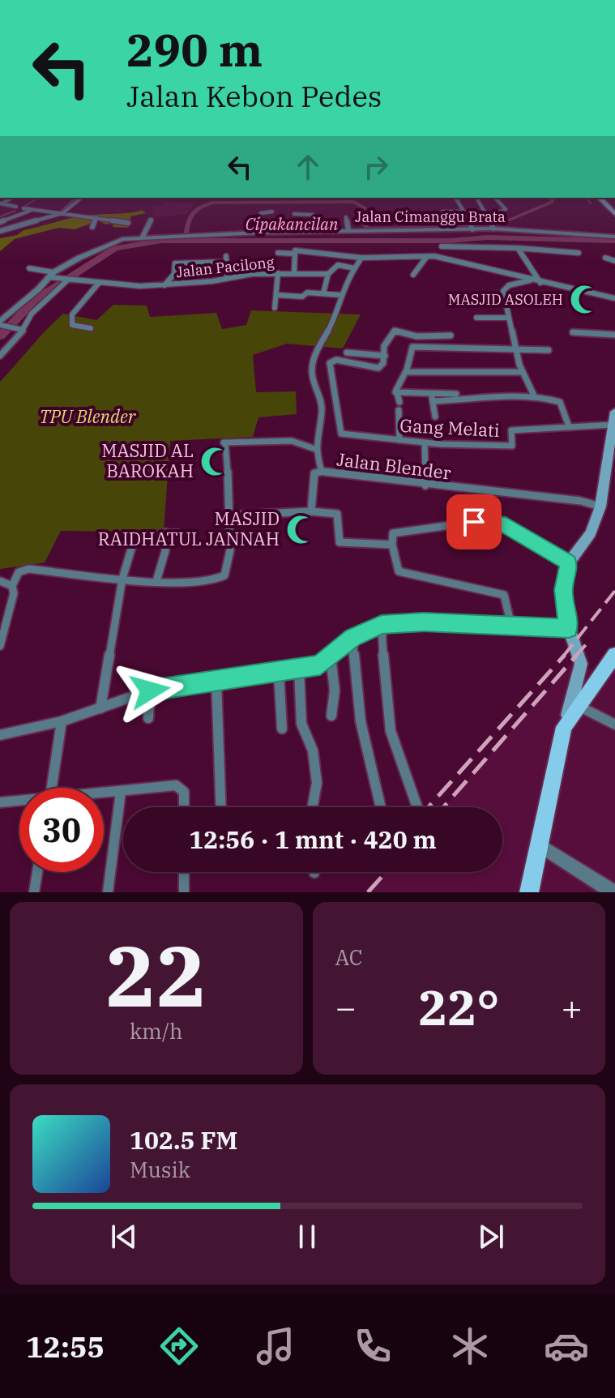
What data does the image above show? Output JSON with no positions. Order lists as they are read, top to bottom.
{
  "streets": {
    "street": [
      "Jalan Cimanggu Brata",
      "Jalan Pacilong",
      "Gang Melati",
      "Jalan Blender"
    ]
  },
  "crossings": [
    ["Jalan Cimanggu Brata", "Jalan Pacilong"]
  ],
  "water": ["Cipakancilan"],
  "parks": ["TPU Blender"],
  "places": {
    "mosque": ["MASJID ASOLEH", "MASJID AL BAROKAH", "MASJID RAIDHATUL JANNAH"]
  },
  "page": {
    "turn": ["290 m", "Jalan Kebon Pedes"],
    "limit": "30",
    "trip": "12:56 · 1 mnt · 420 m",
    "tile": [
      ["22", "km/h"],
      "AC"
    ],
    "heat": ["−", "22°", "+"],
    "song": ["102.5 FM", "Musik"],
    "tabs": "12:55"
  }
}
